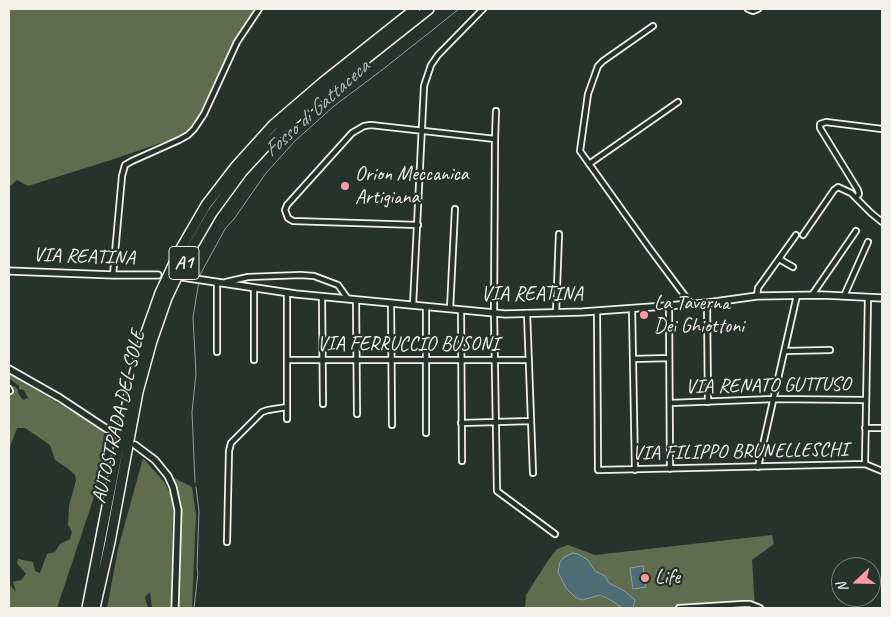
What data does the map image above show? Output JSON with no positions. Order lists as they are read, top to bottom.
{
  "streets": {
    "highway": ["A1", "AUTOSTRADA DEL SOLE"],
    "street": [
      "VIA REATINA",
      "VIA FERRUCCIO BUSONI",
      "VIA RENATO GUTTUSO",
      "VIA FILIPPO BRUNELLESCHI"
    ]
  },
  "crossings": [
    ["VIA REATINA", "VIA FILIPPO BRUNELLESCHI"]
  ],
  "water": ["Fosso di Gattaceca"],
  "places": ["Orion Meccanica Artigiana", "La Taverna Dei Ghiottoni", "Life"],
  "north": "left"
}
